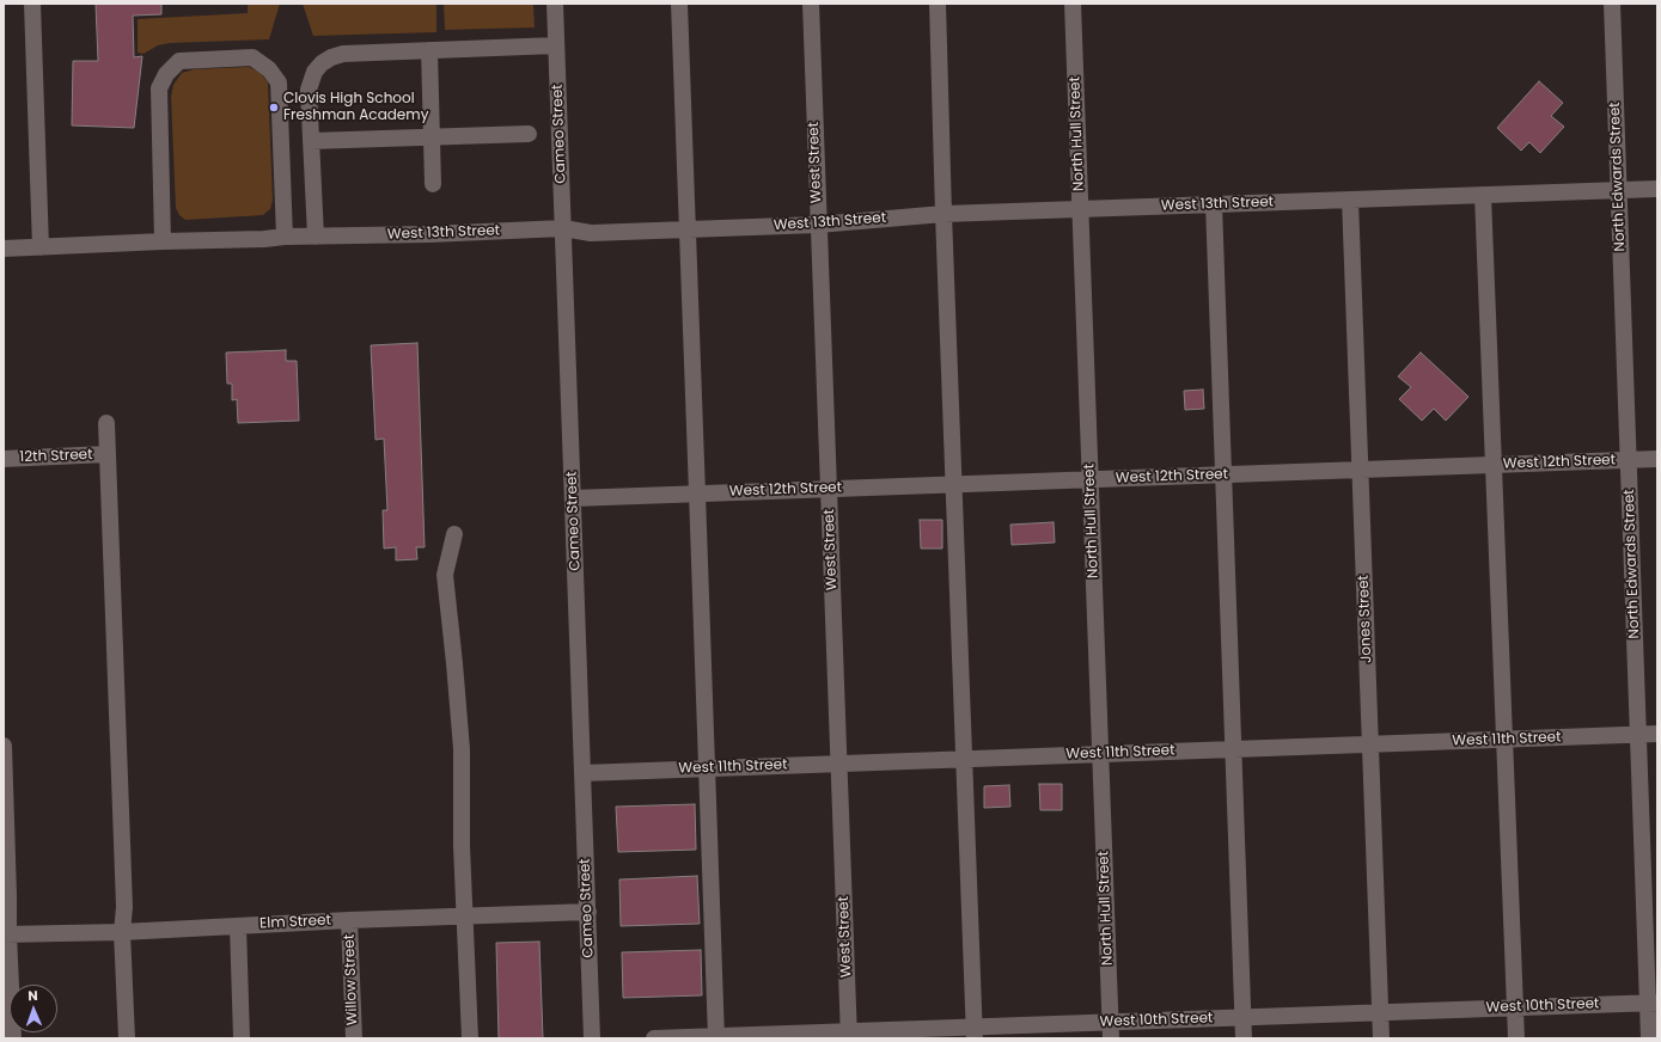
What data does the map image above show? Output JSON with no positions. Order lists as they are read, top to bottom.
{
  "streets": {
    "street": [
      "Cameo Street",
      "North Hull Street",
      "West Street",
      "North Edwards Street",
      "West 13th Street",
      "12th Street",
      "West 12th Street",
      "Jones Street",
      "West 11th Street",
      "Elm Street",
      "Willow Street",
      "West 10th Street"
    ]
  },
  "crossings": [
    ["Cameo Street", "West 13th Street"],
    ["Cameo Street", "West 12th Street"],
    ["Cameo Street", "West 11th Street"],
    ["Cameo Street", "Elm Street"],
    ["North Hull Street", "West 13th Street"],
    ["North Hull Street", "West 12th Street"],
    ["North Hull Street", "West 11th Street"],
    ["North Hull Street", "West 10th Street"],
    ["West Street", "West 13th Street"],
    ["West Street", "West 12th Street"],
    ["West Street", "West 11th Street"],
    ["West Street", "West 10th Street"],
    ["North Edwards Street", "West 13th Street"],
    ["North Edwards Street", "West 12th Street"],
    ["North Edwards Street", "West 11th Street"],
    ["North Edwards Street", "West 10th Street"],
    ["West 13th Street", "Jones Street"],
    ["West 12th Street", "Jones Street"],
    ["Jones Street", "West 11th Street"],
    ["Jones Street", "West 10th Street"],
    ["Elm Street", "Willow Street"]
  ],
  "places": ["Clovis High School Freshman Academy"],
  "north": "top"
}
